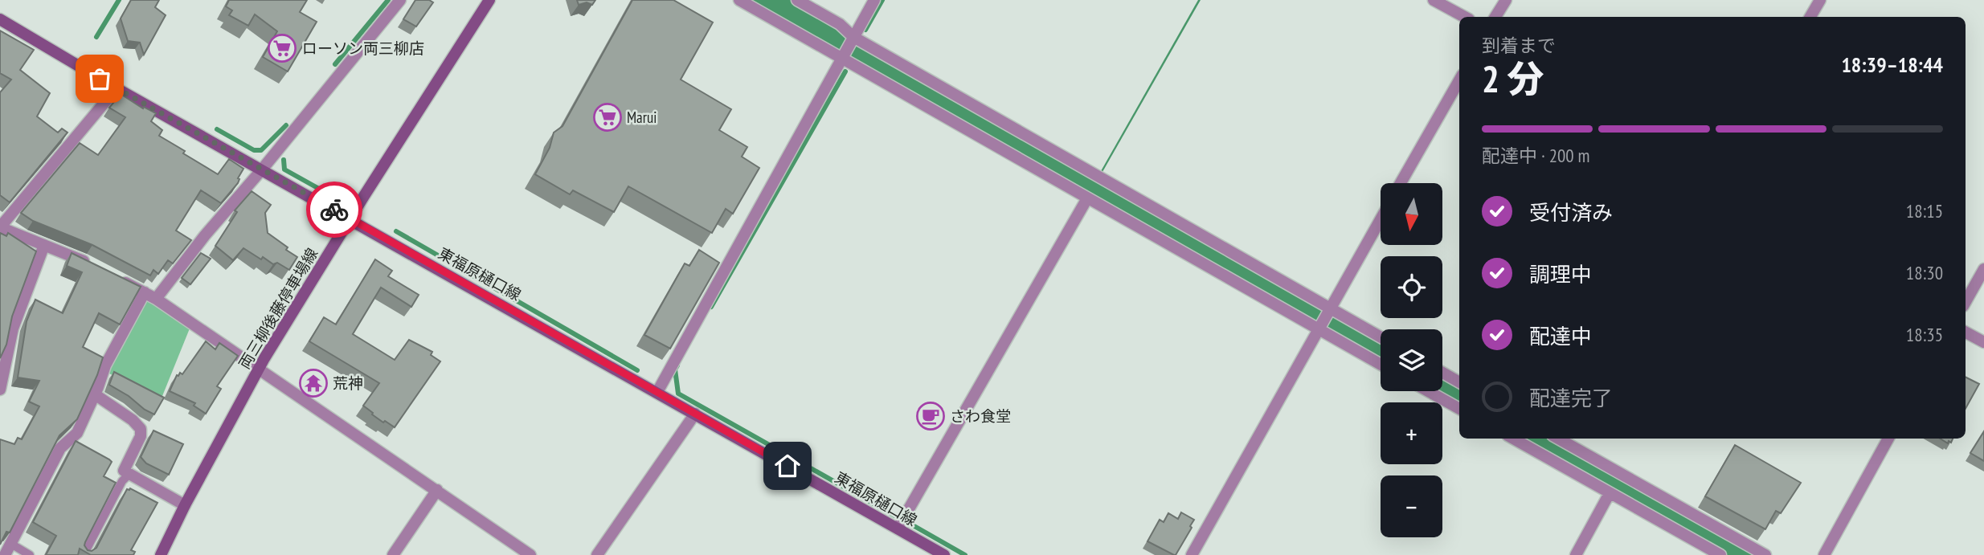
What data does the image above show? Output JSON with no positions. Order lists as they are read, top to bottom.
{
  "streets": {
    "main road": ["東福原樋口線", "両三柳後藤停車場線"]
  },
  "crossings": [
    ["東福原樋口線", "両三柳後藤停車場線"]
  ],
  "places": {
    "supermarket": ["ローソン両三柳店", "Marui"],
    "temple": ["荒神"],
    "cafe": ["さわ食堂"]
  },
  "north": "bottom",
  "page": {
    "heading": ["2 分", "到着まで", "18:39–18:44"],
    "bar": "配達中 · 200 m",
    "list": [
      ["受付済み", "18:15"],
      ["調理中", "18:30"],
      ["配達中", "18:35"],
      "配達完了"
    ],
    "map_buttons": ["+", "−"]
  }
}
